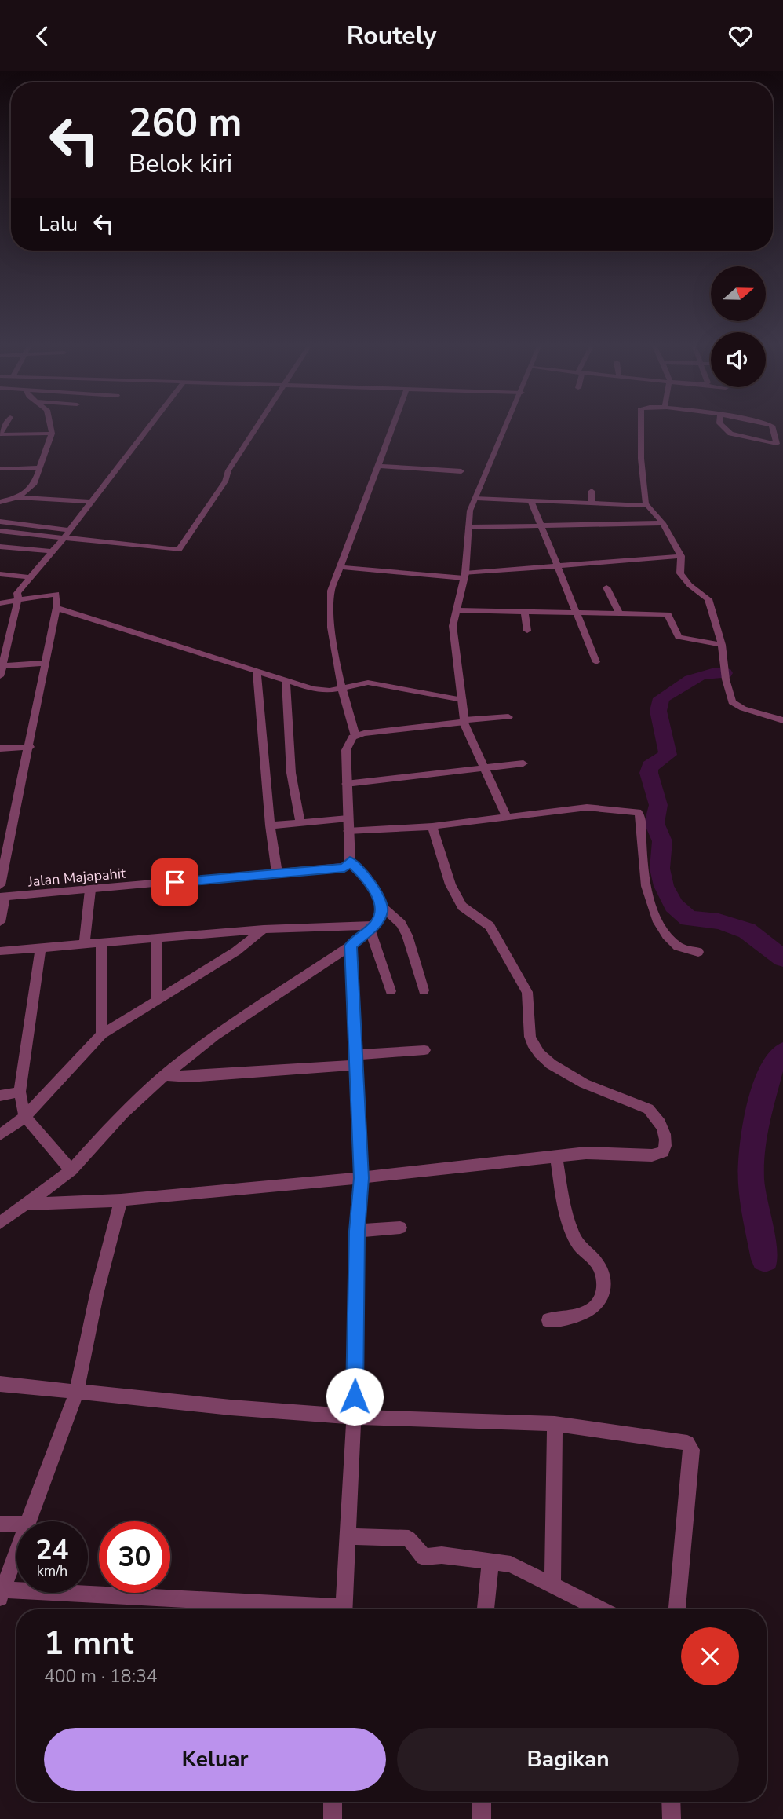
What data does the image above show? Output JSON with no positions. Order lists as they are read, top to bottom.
{
  "streets": {
    "street": ["Jalan Majapahit"]
  },
  "north": "right",
  "page": {
    "header": "Routely",
    "turn": ["260 m", "Belok kiri"],
    "then": "Lalu",
    "speed": "24 km/h",
    "limit": "30",
    "heading": ["1 mnt", "400 m · 18:34"],
    "buttons": ["Keluar", "Bagikan"]
  }
}
